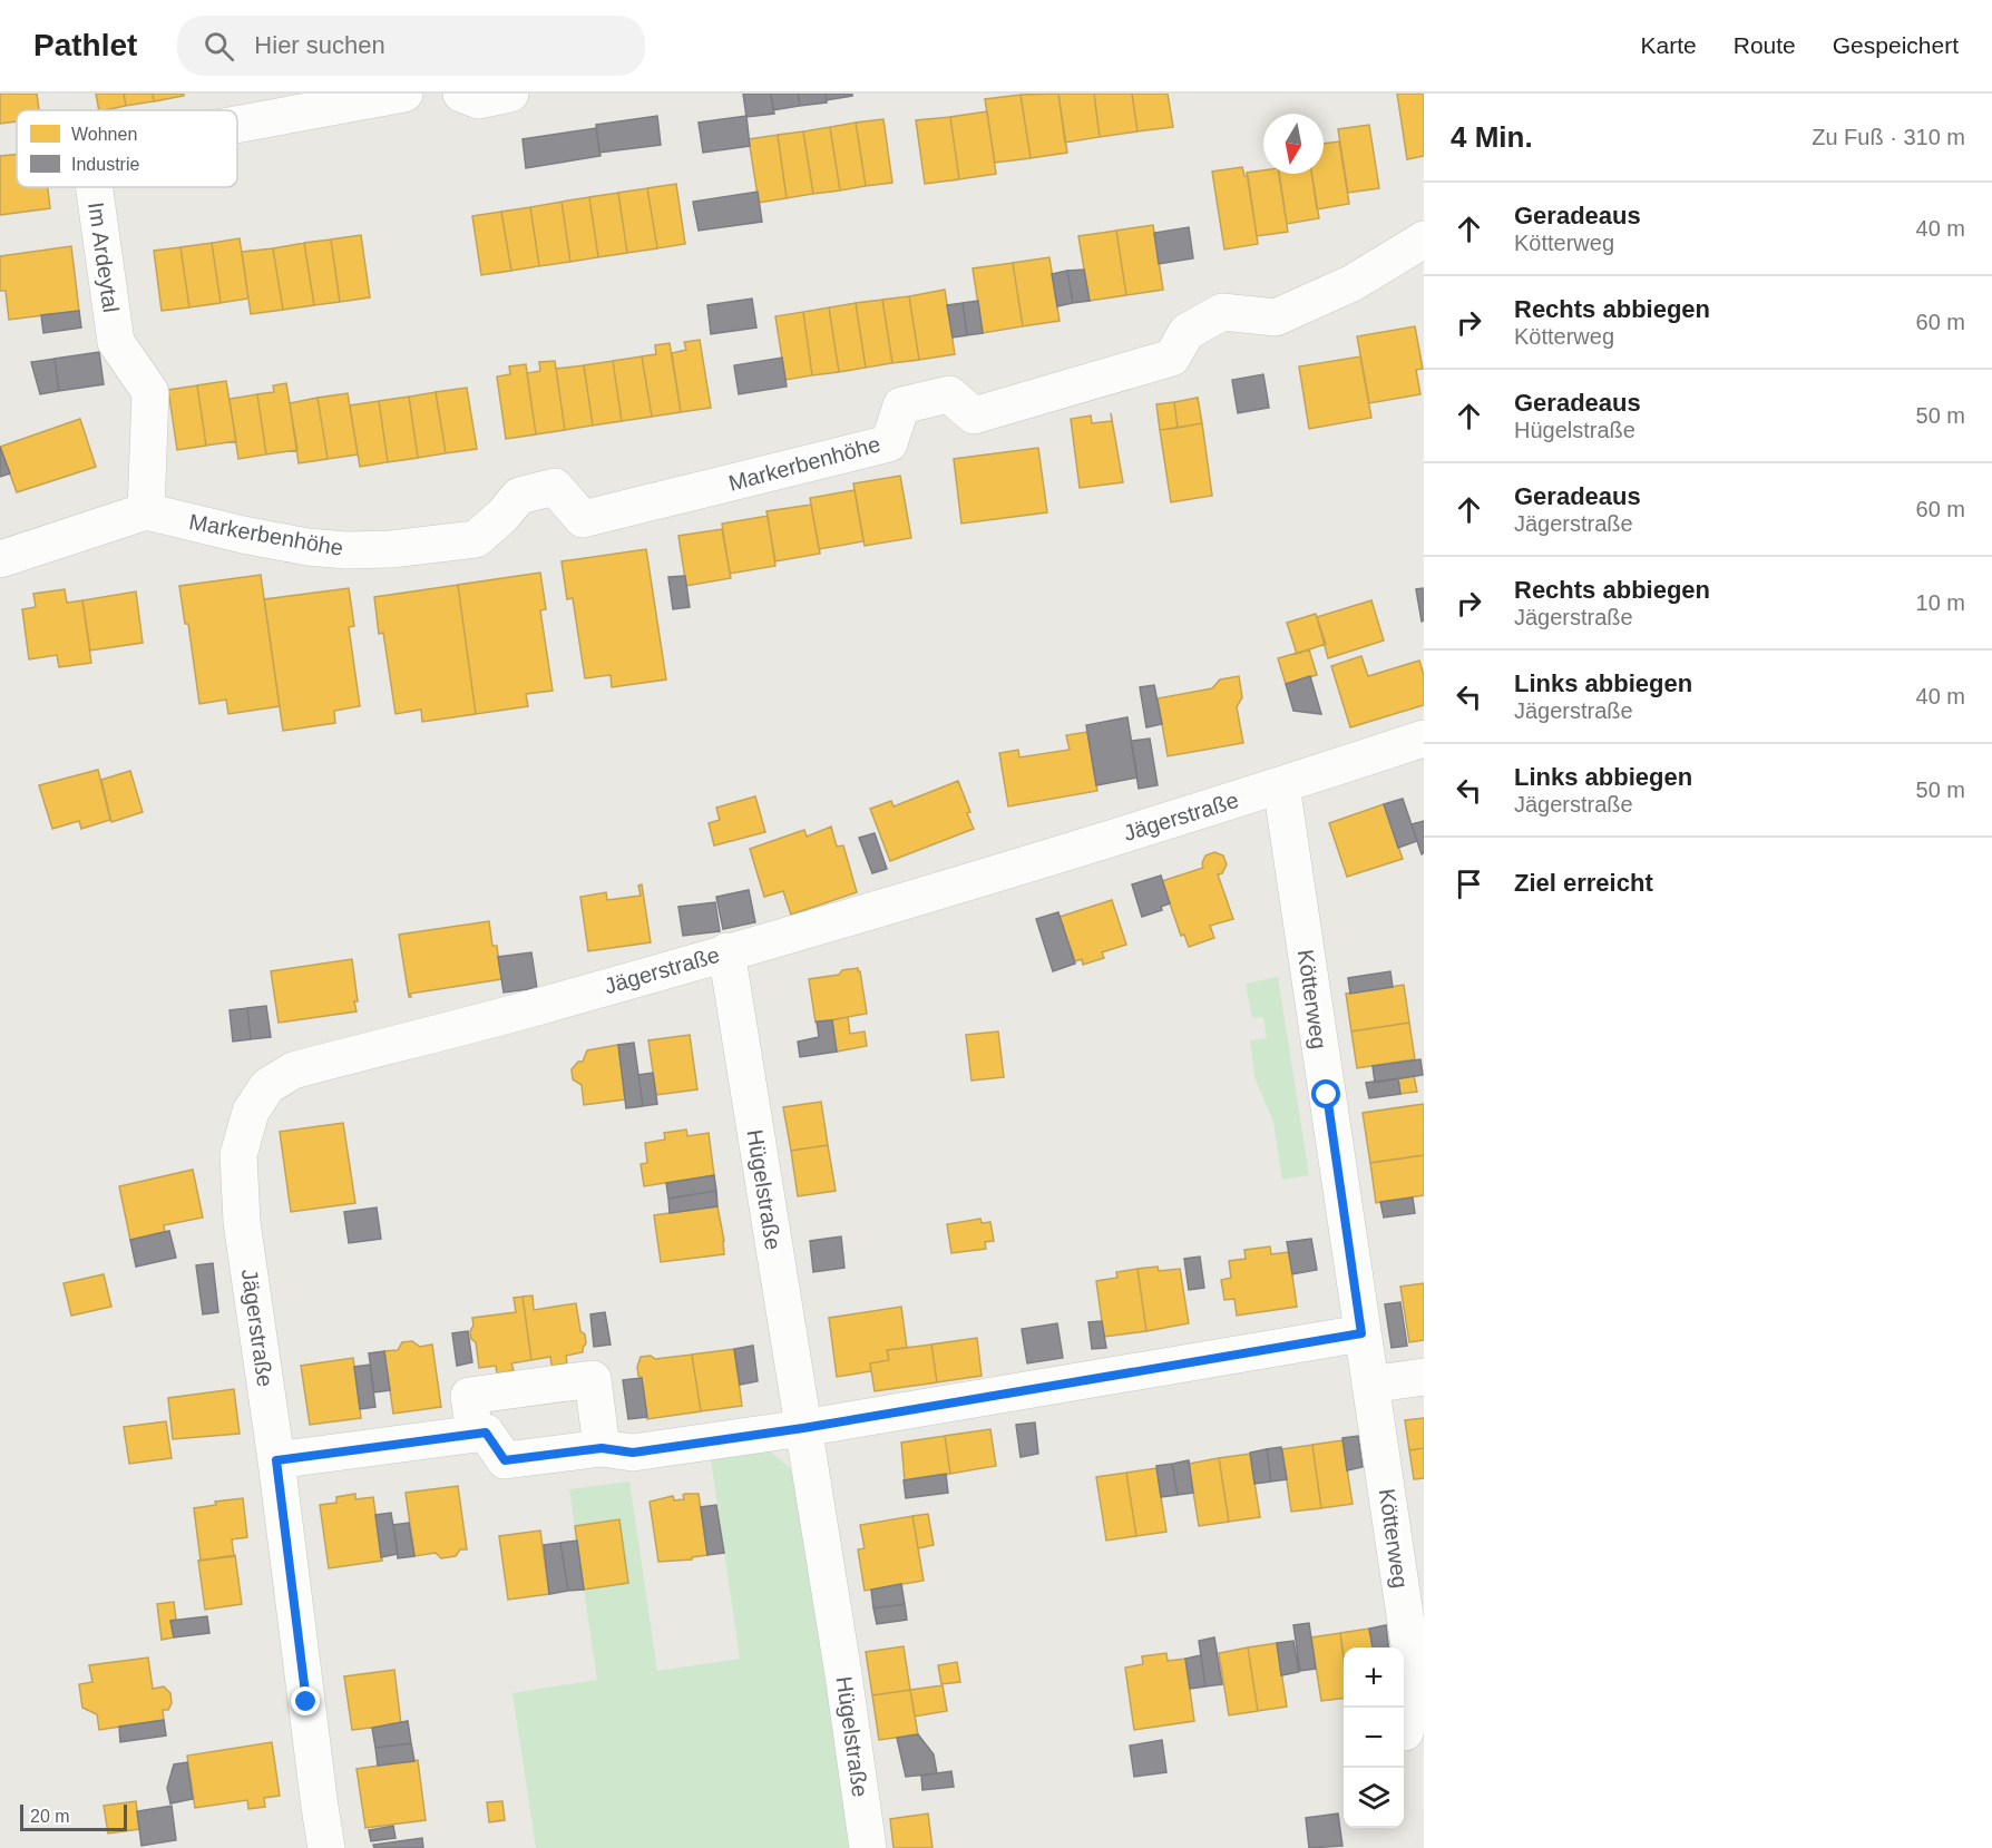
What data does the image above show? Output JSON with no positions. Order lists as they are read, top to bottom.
{
  "streets": {
    "street": [
      "Im Ardeytal",
      "Markerbenhöhe",
      "Jägerstraße",
      "Kötterweg",
      "Hügelstraße"
    ]
  },
  "crossings": [
    ["Im Ardeytal", "Markerbenhöhe"],
    ["Jägerstraße", "Kötterweg"],
    ["Jägerstraße", "Hügelstraße"]
  ],
  "legend": ["Wohnen", "Industrie"],
  "scale_bar": "20 m",
  "north": "bottom",
  "page": {
    "header": "Pathlet",
    "search": "Hier suchen",
    "nav": ["Karte", "Route", "Gespeichert"],
    "heading": ["4 Min.", "Zu Fuß · 310 m"],
    "list": [
      ["Geradeaus", "Kötterweg", "40 m"],
      ["Rechts abbiegen", "Kötterweg", "60 m"],
      ["Geradeaus", "Hügelstraße", "50 m"],
      ["Geradeaus", "Jägerstraße", "60 m"],
      ["Rechts abbiegen", "Jägerstraße", "10 m"],
      ["Links abbiegen", "Jägerstraße", "40 m"],
      ["Links abbiegen", "Jägerstraße", "50 m"],
      "Ziel erreicht"
    ],
    "map_buttons": ["+", "−"],
    "scale": "20 m"
  }
}
